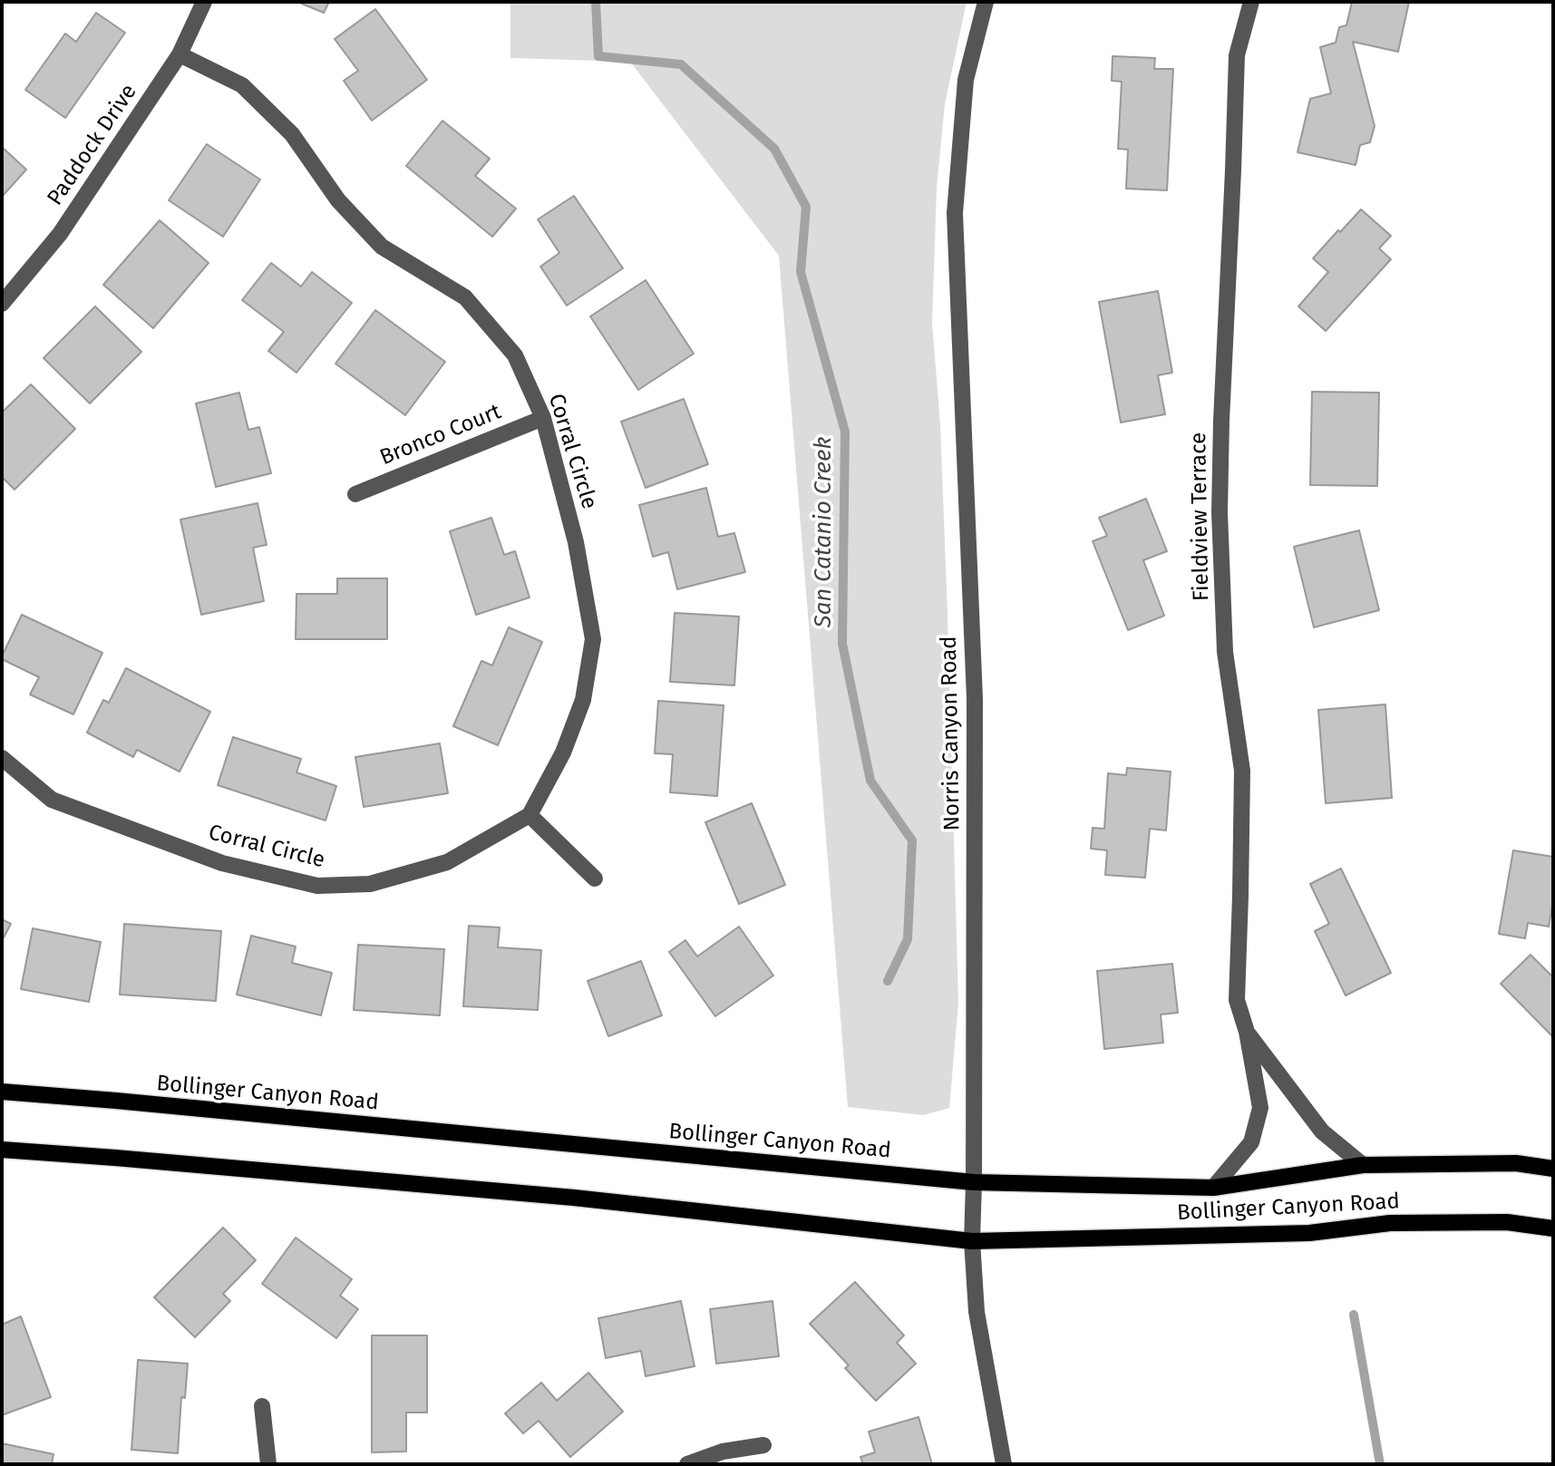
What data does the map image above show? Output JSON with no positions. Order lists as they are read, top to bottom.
{
  "streets": {
    "main road": ["Bollinger Canyon Road"],
    "street": [
      "Paddock Drive",
      "Bronco Court",
      "Corral Circle",
      "Fieldview Terrace",
      "Norris Canyon Road"
    ]
  },
  "crossings": [
    ["Paddock Drive", "Corral Circle"],
    ["Bronco Court", "Corral Circle"],
    ["Fieldview Terrace", "Bollinger Canyon Road"],
    ["Norris Canyon Road", "Bollinger Canyon Road"]
  ],
  "water": ["San Catanio Creek"]
}
